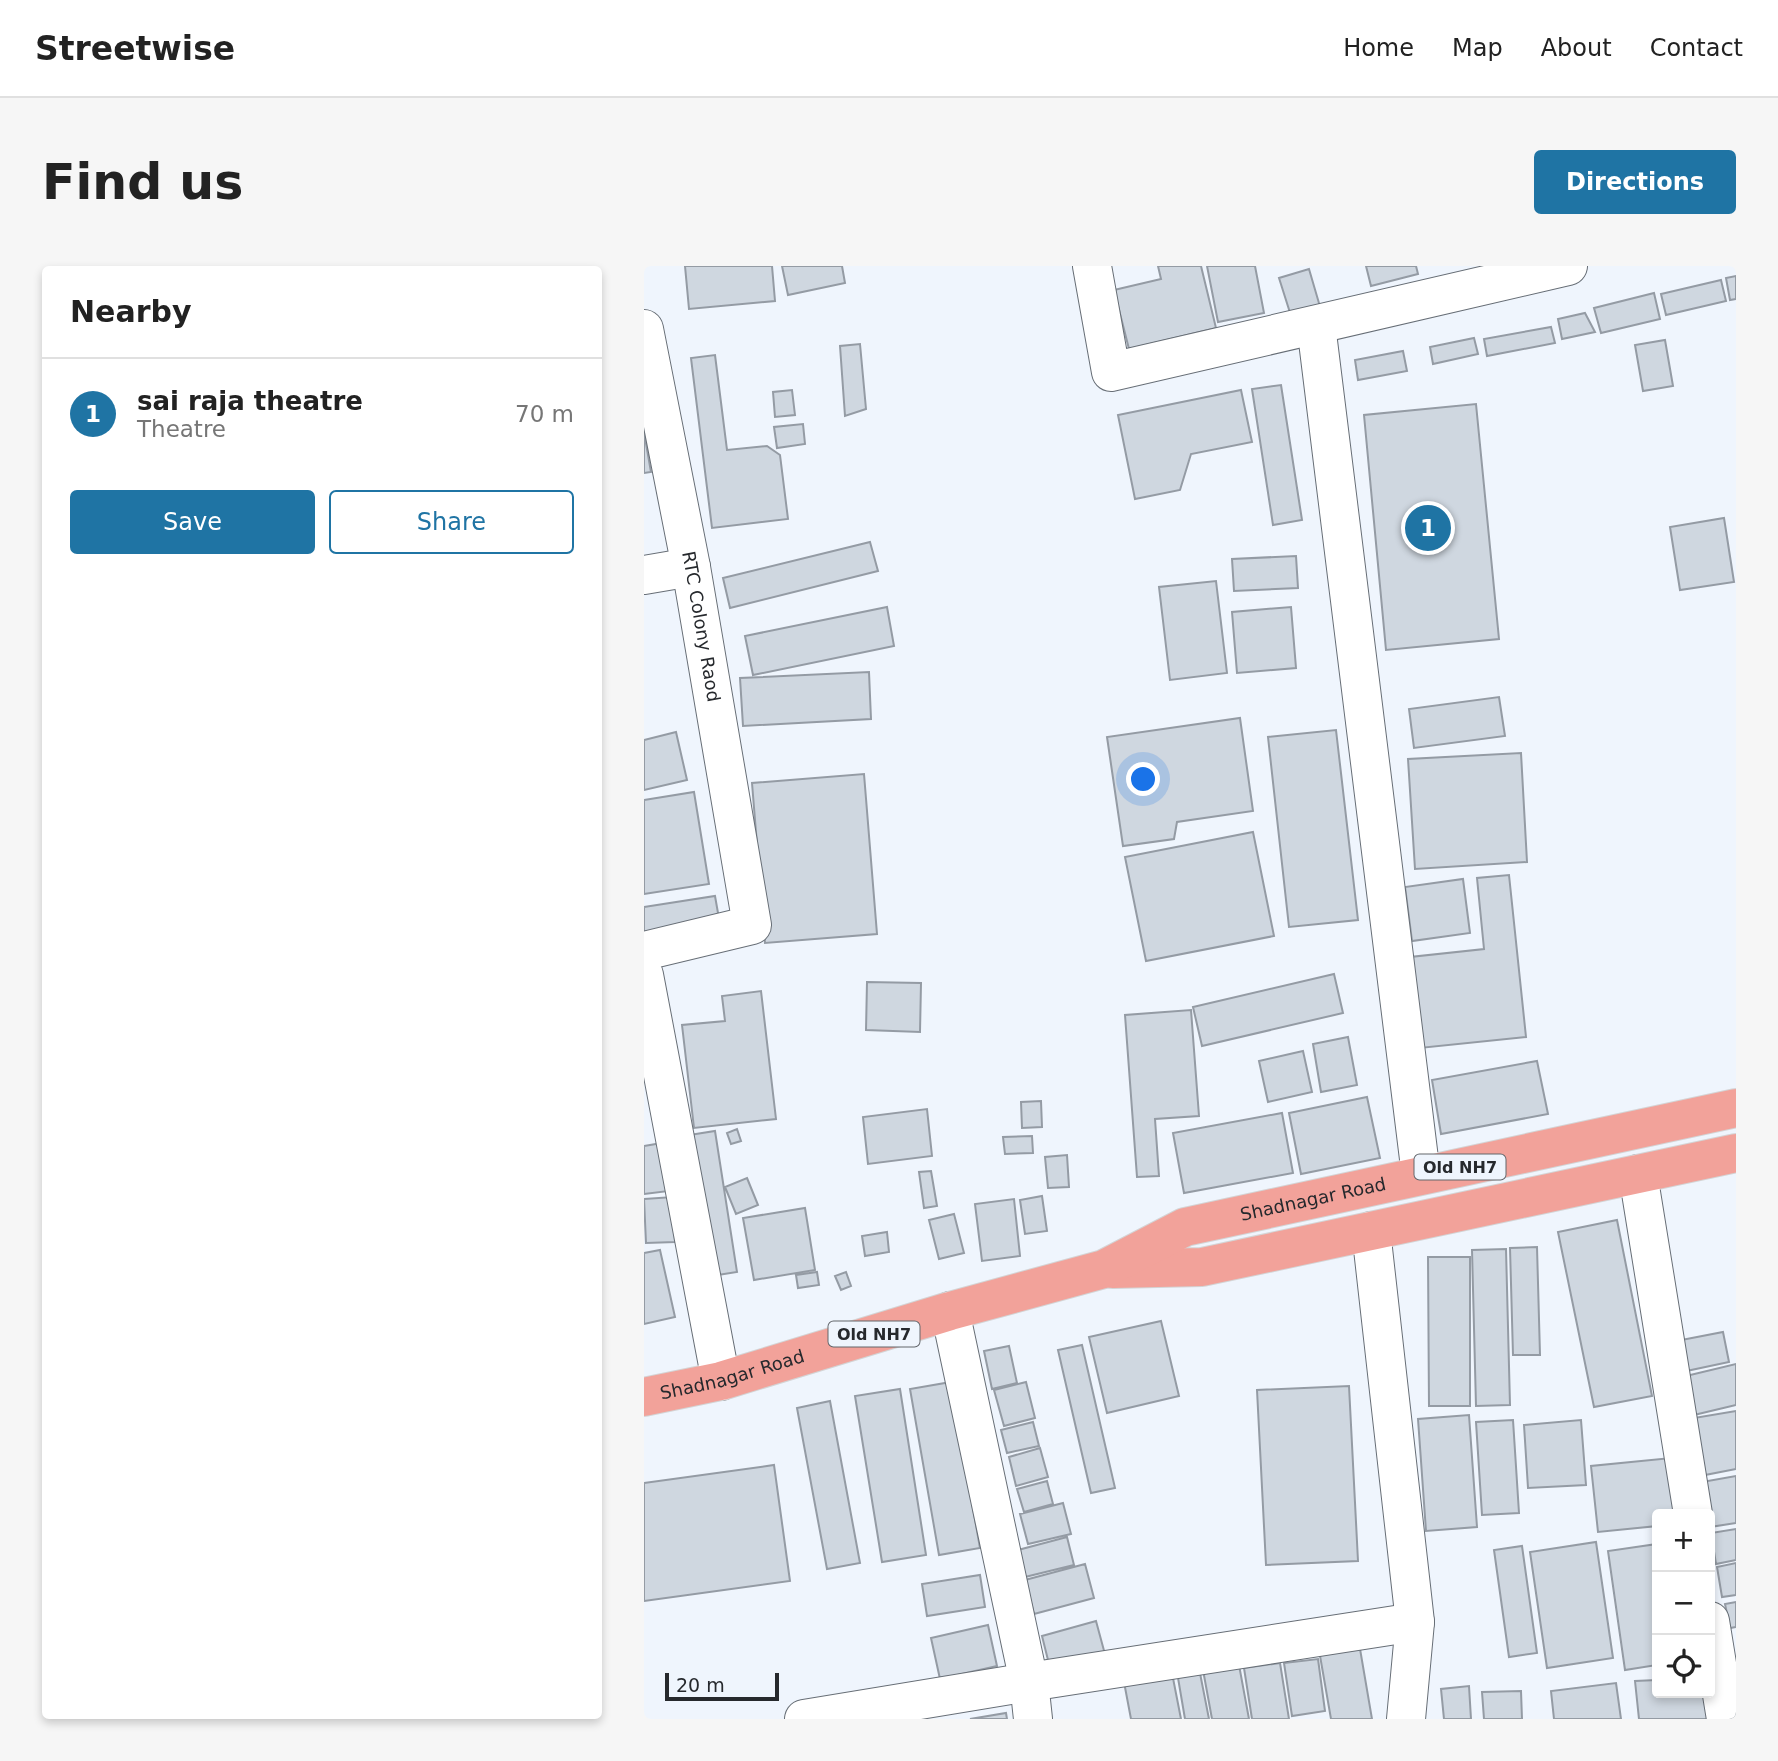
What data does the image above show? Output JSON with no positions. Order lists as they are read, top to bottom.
{
  "streets": {
    "main road": ["Old NH7", "Shadnagar Road"],
    "street": ["RTC Colony Raod"]
  },
  "scale_bar": "20 m",
  "page": {
    "header": "Streetwise",
    "nav": [
      "Home",
      "Map",
      "About",
      "Contact"
    ],
    "buttons": [
      "Directions",
      ["Save", "Share"]
    ],
    "title": "Find us",
    "heading": "Nearby",
    "list": [
      {
        "mark": "1",
        "name": "sai raja theatre",
        "note": "Theatre",
        "value": "70 m"
      }
    ],
    "pins": "1",
    "map_buttons": ["+", "−"],
    "scale": "20 m"
  }
}
